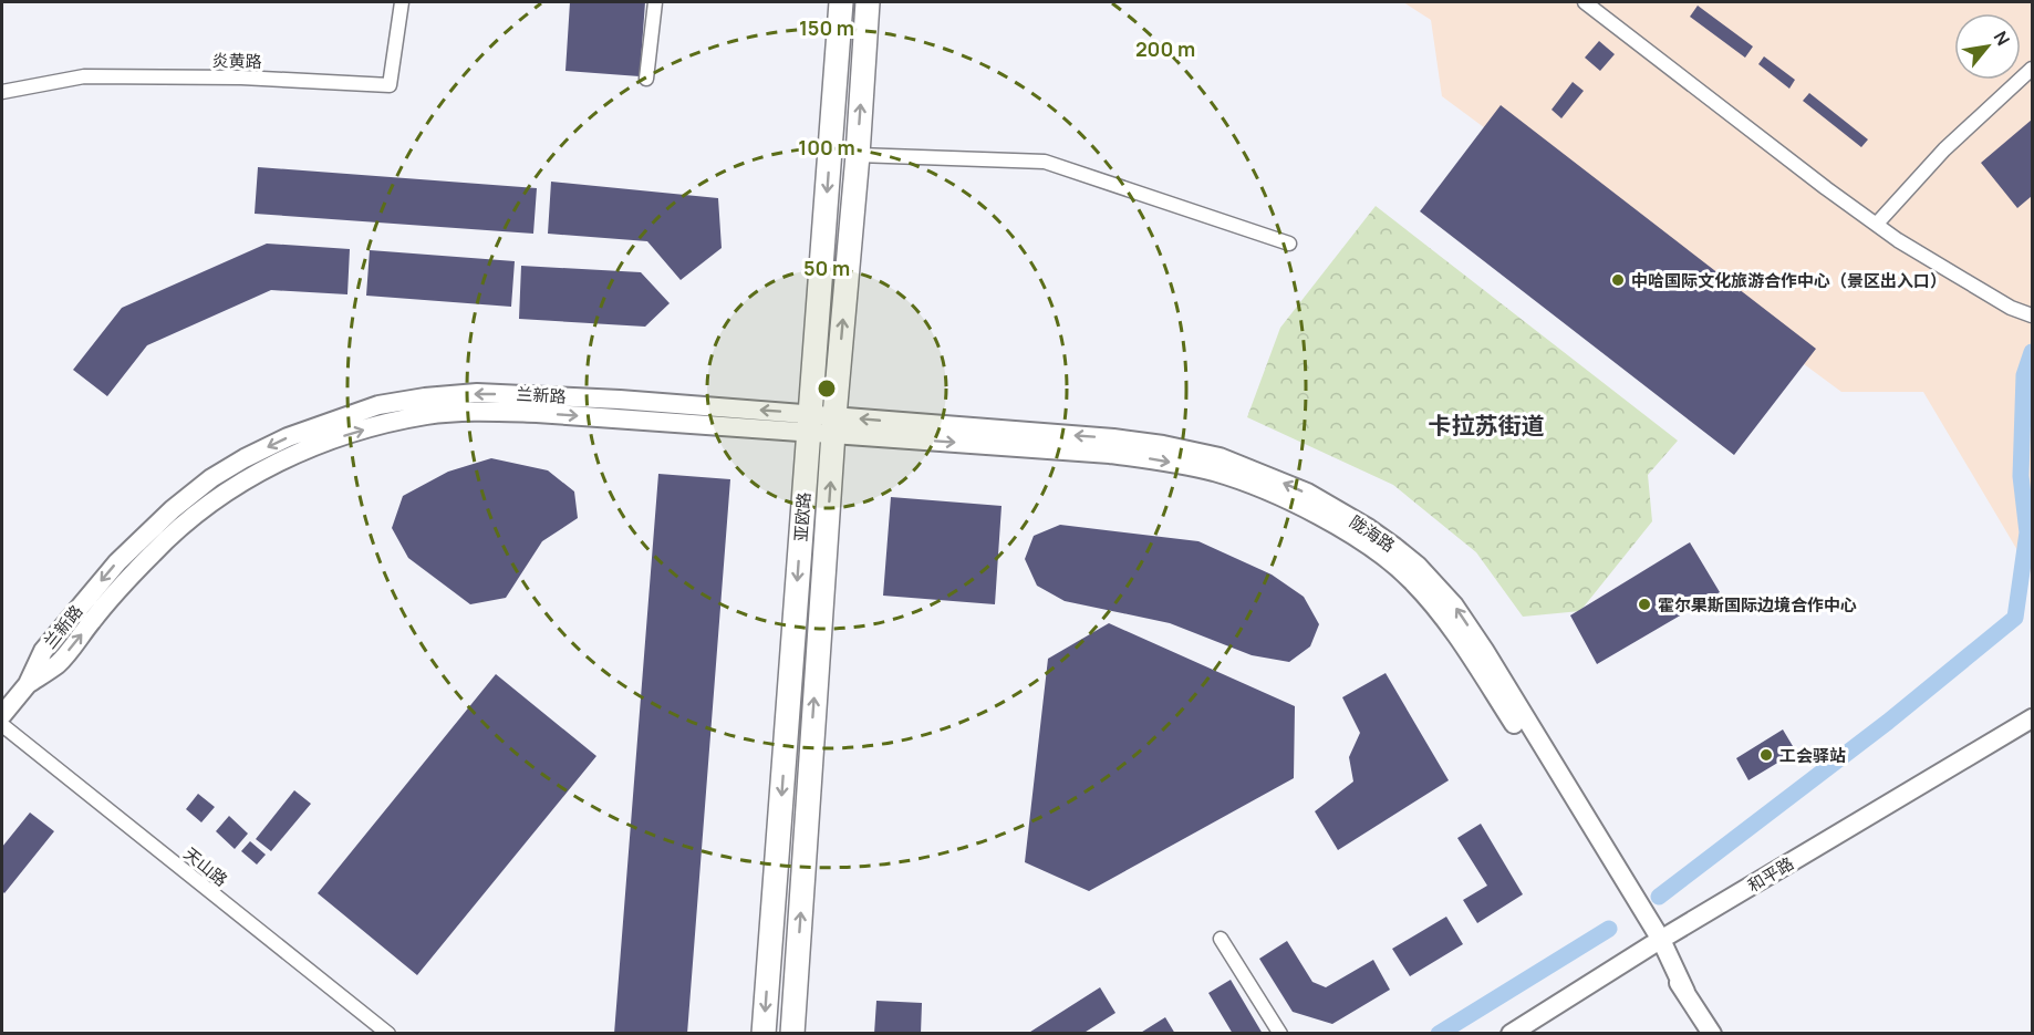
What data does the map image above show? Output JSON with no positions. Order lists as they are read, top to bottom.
{
  "streets": {
    "highway": ["亚欧路"],
    "street": [
      "炎黄路",
      "兰新路",
      "陇海路",
      "天山路",
      "和平路"
    ]
  },
  "crossings": [
    ["兰新路", "亚欧路"],
    ["兰新路", "陇海路"],
    ["亚欧路", "陇海路"],
    ["陇海路", "和平路"]
  ],
  "districts": ["卡拉苏街道"],
  "places": ["中哈国际文化旅游合作中心（景区出入口）", "霍尔果斯国际边境合作中心", "工会驿站"],
  "north": "top right",
  "rings": [
    "150 m",
    "200 m",
    "100 m",
    "50 m"
  ]
}
